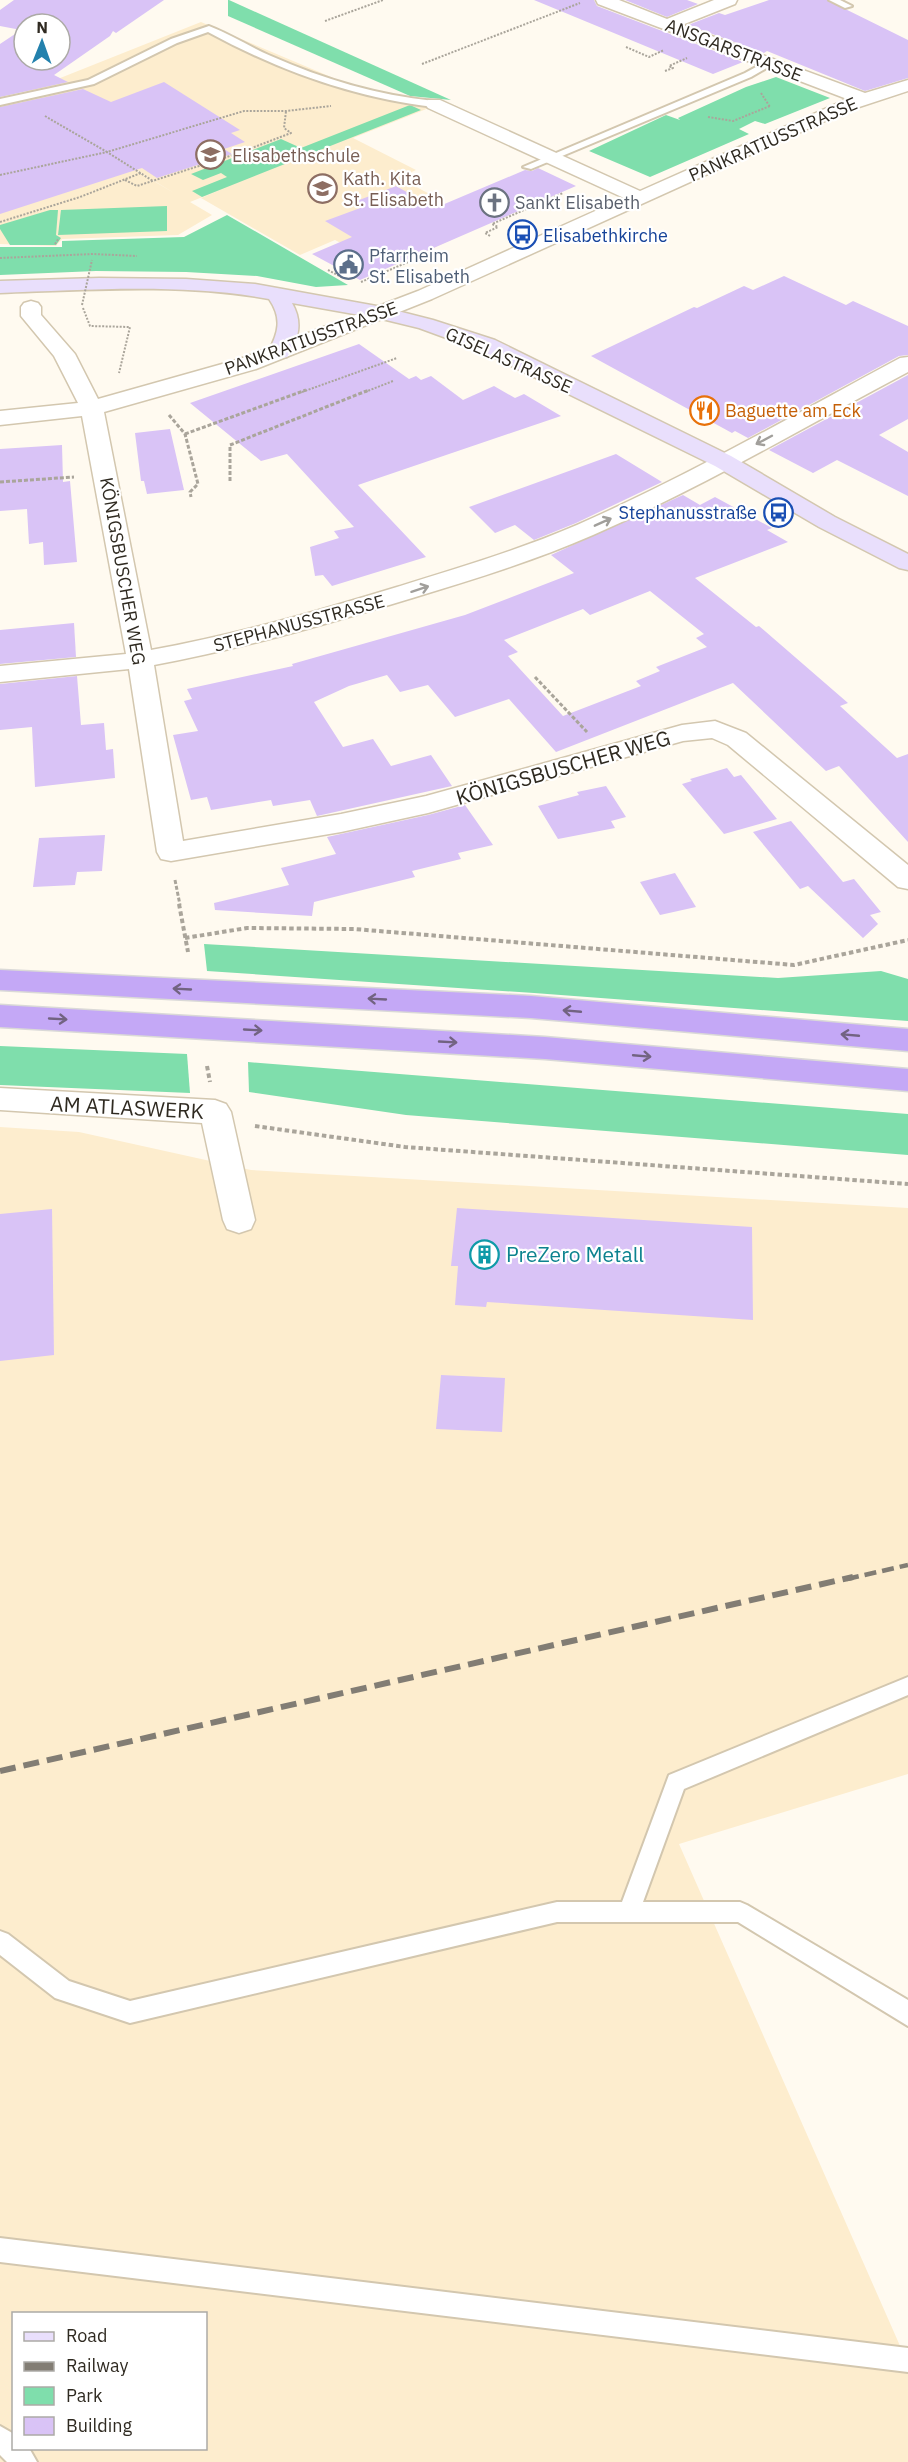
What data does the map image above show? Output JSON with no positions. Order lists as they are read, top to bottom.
{
  "streets": {
    "main road": ["GISELASTRASSE"],
    "street": [
      "ANSGARSTRASSE",
      "PANKRATIUSSTRASSE",
      "KÖNIGSBUSCHER WEG",
      "STEPHANUSSTRASSE",
      "AM ATLASWERK"
    ]
  },
  "crossings": [
    ["ANSGARSTRASSE", "PANKRATIUSSTRASSE"],
    ["PANKRATIUSSTRASSE", "GISELASTRASSE"],
    ["PANKRATIUSSTRASSE", "KÖNIGSBUSCHER WEG"],
    ["GISELASTRASSE", "STEPHANUSSTRASSE"],
    ["KÖNIGSBUSCHER WEG", "STEPHANUSSTRASSE"]
  ],
  "places": {
    "school or university": ["Elisabethschule", "Kath. Kita St. Elisabeth"],
    "church": ["Sankt Elisabeth"],
    "bus stop": ["Elisabethkirche", "Stephanusstraße"],
    "public building": ["Pfarrheim St. Elisabeth"],
    "restaurant": ["Baguette am Eck"],
    "building": ["PreZero Metall"]
  },
  "legend": [
    "Road",
    "Railway",
    "Park",
    "Building"
  ],
  "north": "top"
}
